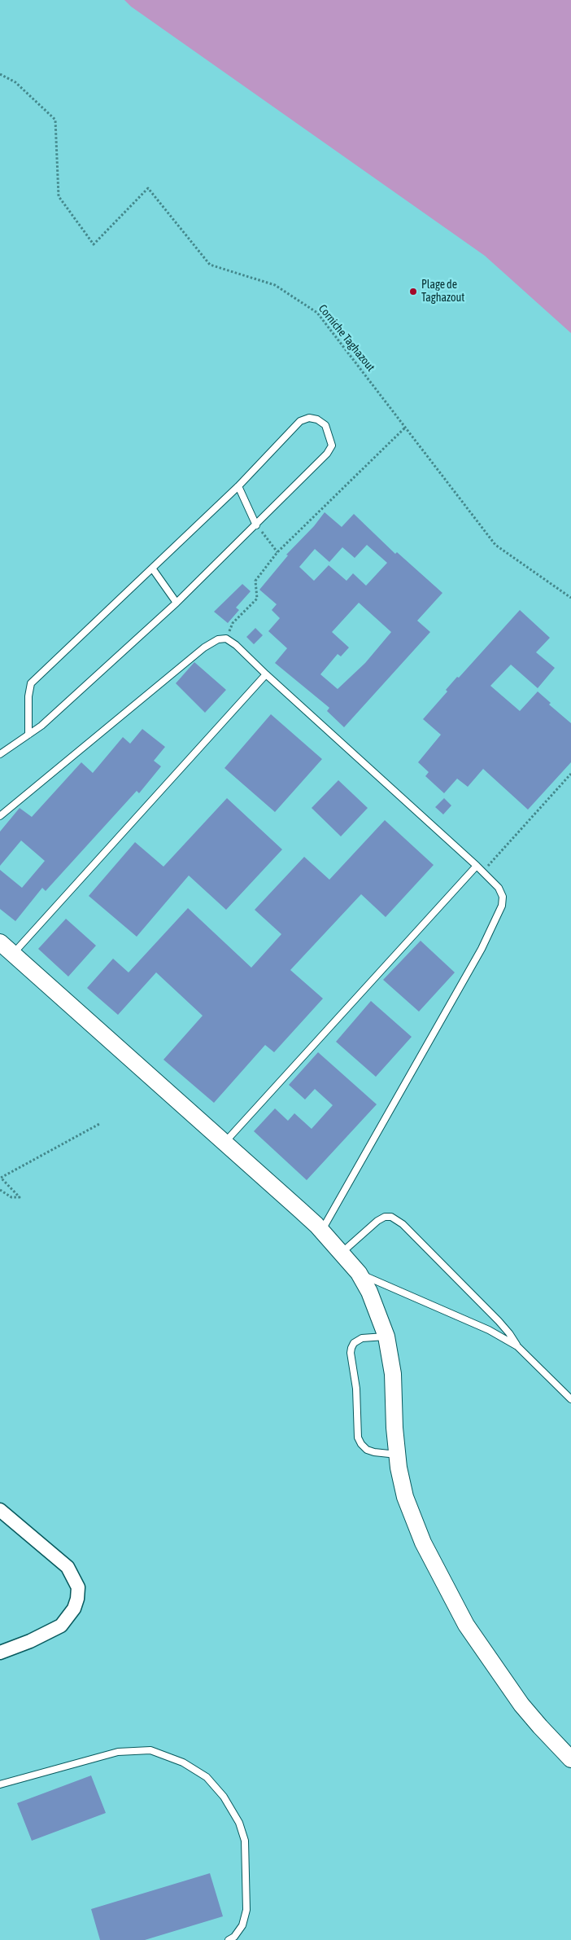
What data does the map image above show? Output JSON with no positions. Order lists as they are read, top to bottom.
{
  "streets": {
    "path": ["Corniche Taghazout"]
  },
  "places": ["Plage de Taghazout"]
}
